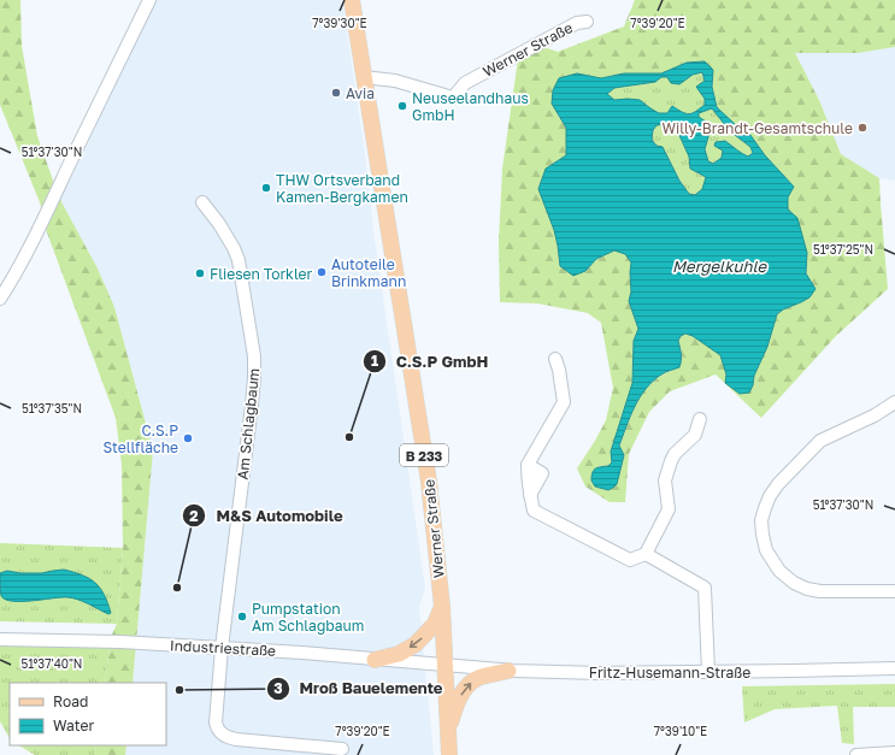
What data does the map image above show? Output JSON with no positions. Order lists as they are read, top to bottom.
{
  "streets": {
    "main road": ["Werner Straße", "B 233"],
    "street": ["Am Schlagbaum", "Industriestraße", "Fritz-Husemann-Straße"]
  },
  "crossings": [
    ["Werner Straße", "Industriestraße"],
    ["Werner Straße", "Fritz-Husemann-Straße"],
    ["Am Schlagbaum", "Industriestraße"],
    ["Industriestraße", "Fritz-Husemann-Straße"]
  ],
  "water": ["Mergelkuhle"],
  "places": [
    "Avia",
    "Neuseelandhaus GmbH",
    "Willy-Brandt-Gesamtschule",
    "THW Ortsverband Kamen-Bergkamen",
    "Autoteile Brinkmann",
    "Fliesen Torkler",
    "C.S.P GmbH",
    "C.S.P Stellfläche",
    "M&S Automobile",
    "Pumpstation Am Schlagbaum",
    "Mroß Bauelemente"
  ],
  "legend": ["Road", "Water"],
  "coordinates": [
    "7°39'30\"E",
    "7°39'20\"E",
    "51°37'30\"N",
    "51°37'25\"N",
    "51°37'35\"N",
    "51°37'40\"N",
    "7°39'10\"E"
  ]
}
